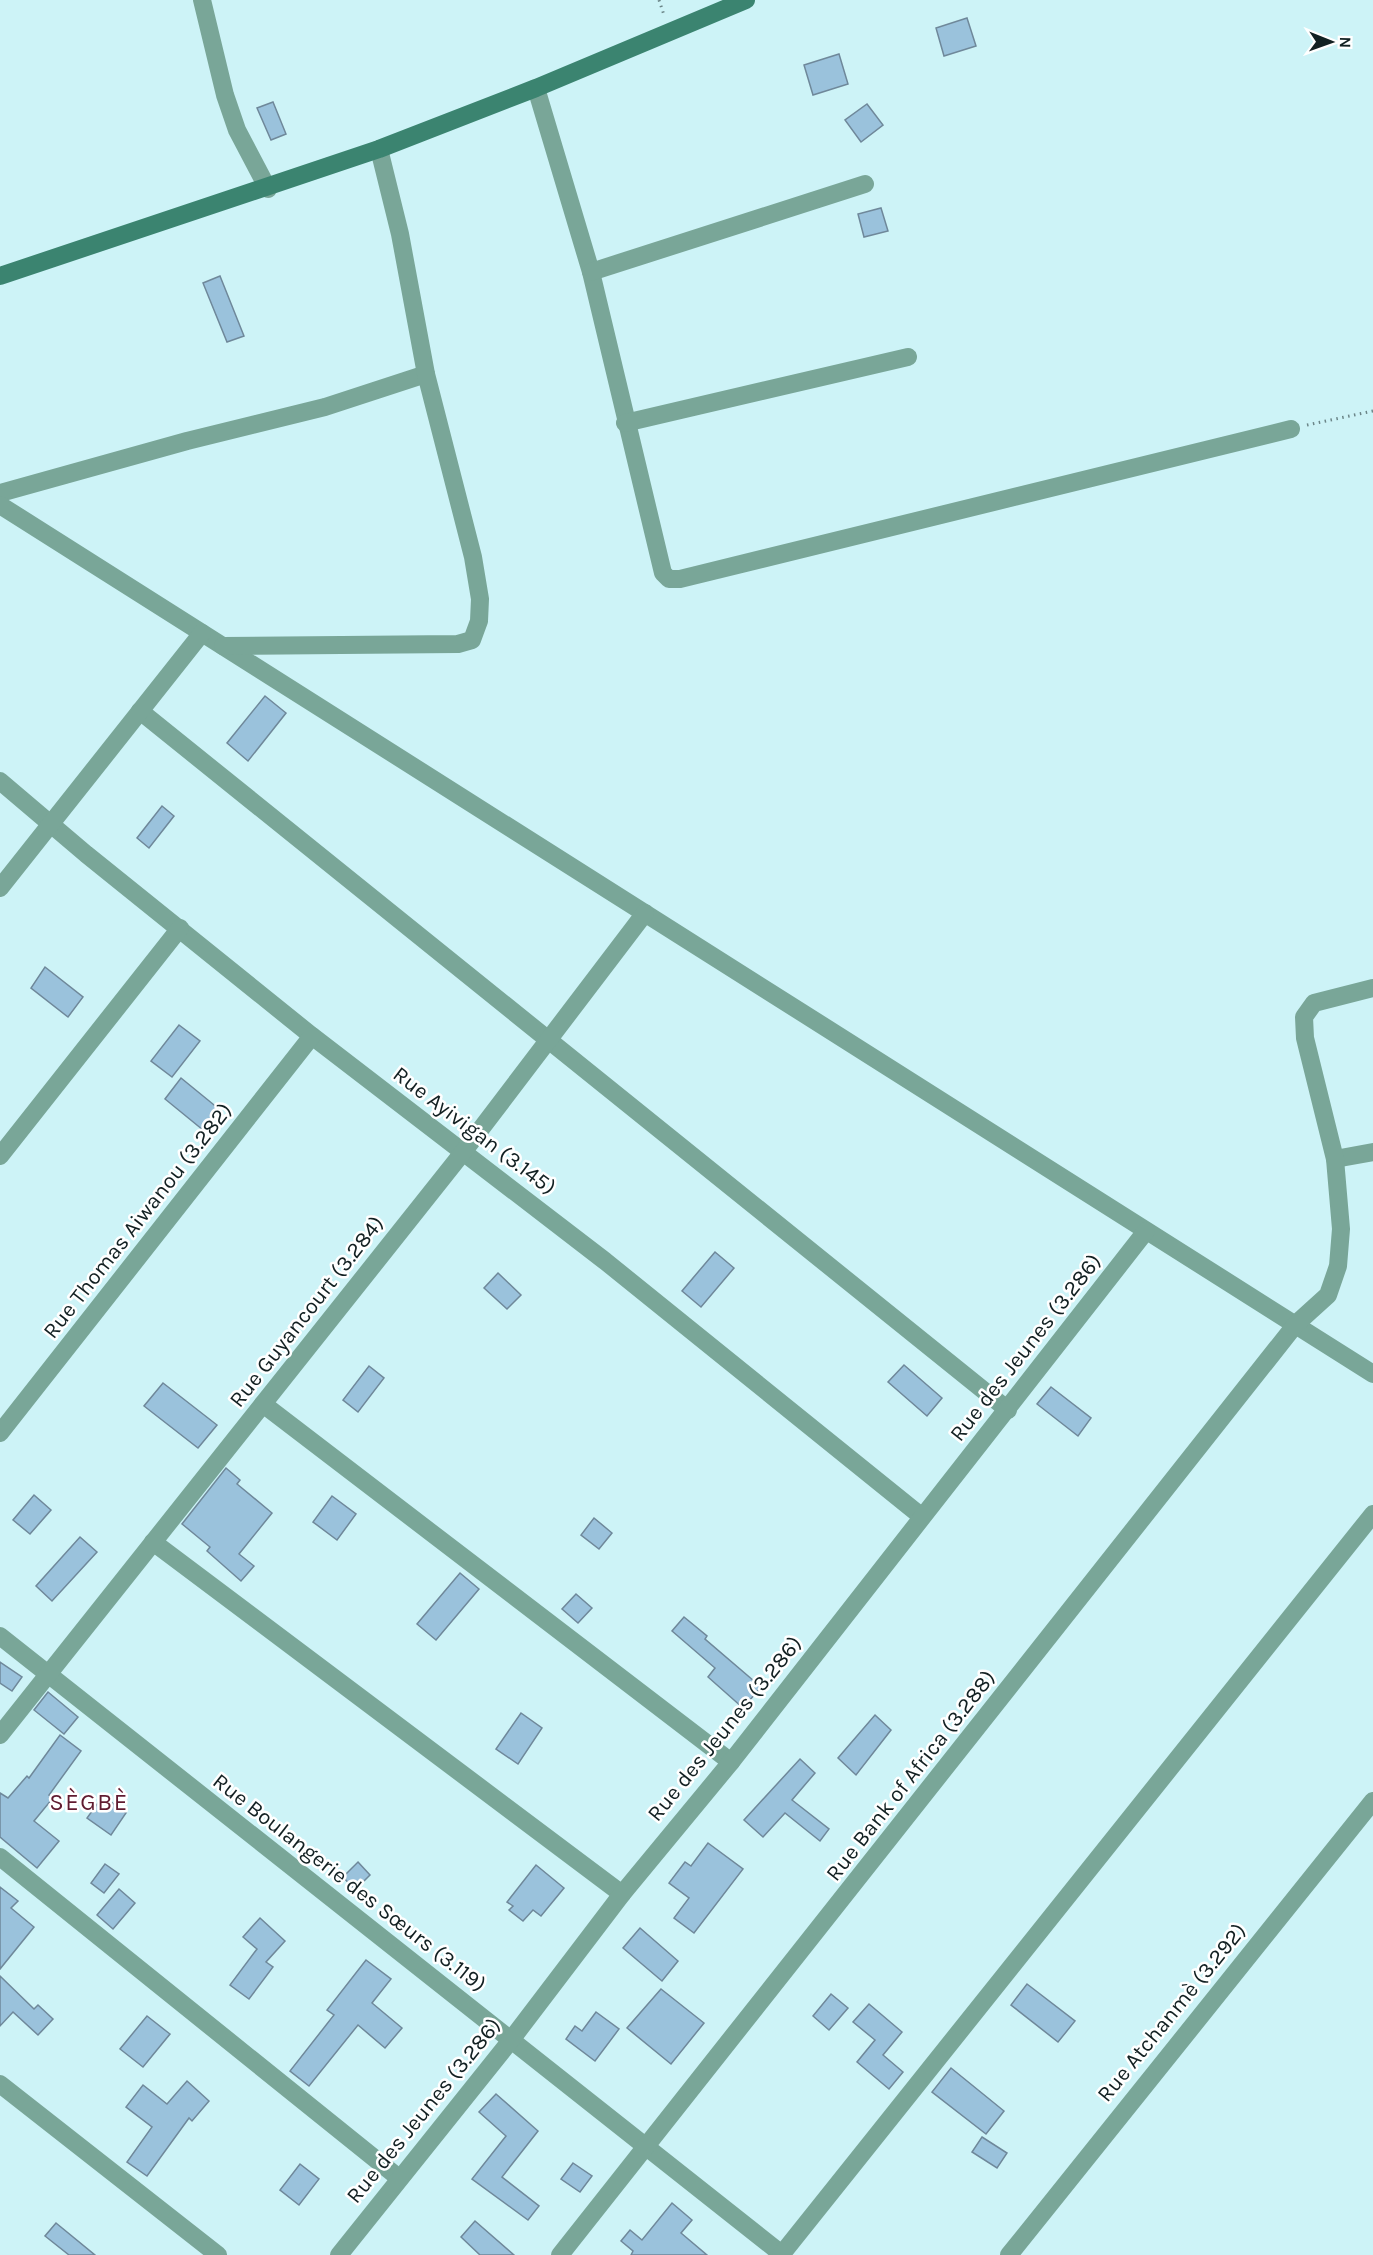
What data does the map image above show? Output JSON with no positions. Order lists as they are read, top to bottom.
{
  "streets": {
    "street": [
      "Rue Ayivigan (3.145)",
      "Rue Thomas Aiwanou (3.282)",
      "Rue Guyancourt (3.284)",
      "Rue des Jeunes (3.286)",
      "Rue Bank of Africa (3.288)",
      "Rue Boulangerie des Sœurs (3.119)",
      "Rue Atchanmè (3.292)"
    ]
  },
  "crossings": [
    ["Rue Ayivigan (3.145)", "Rue Thomas Aiwanou (3.282)"],
    ["Rue Ayivigan (3.145)", "Rue Guyancourt (3.284)"],
    ["Rue Ayivigan (3.145)", "Rue des Jeunes (3.286)"],
    ["Rue Guyancourt (3.284)", "Rue Boulangerie des Sœurs (3.119)"],
    ["Rue des Jeunes (3.286)", "Rue Boulangerie des Sœurs (3.119)"],
    ["Rue Bank of Africa (3.288)", "Rue Boulangerie des Sœurs (3.119)"]
  ],
  "districts": ["SÈGBÈ"],
  "north": "right"
}
